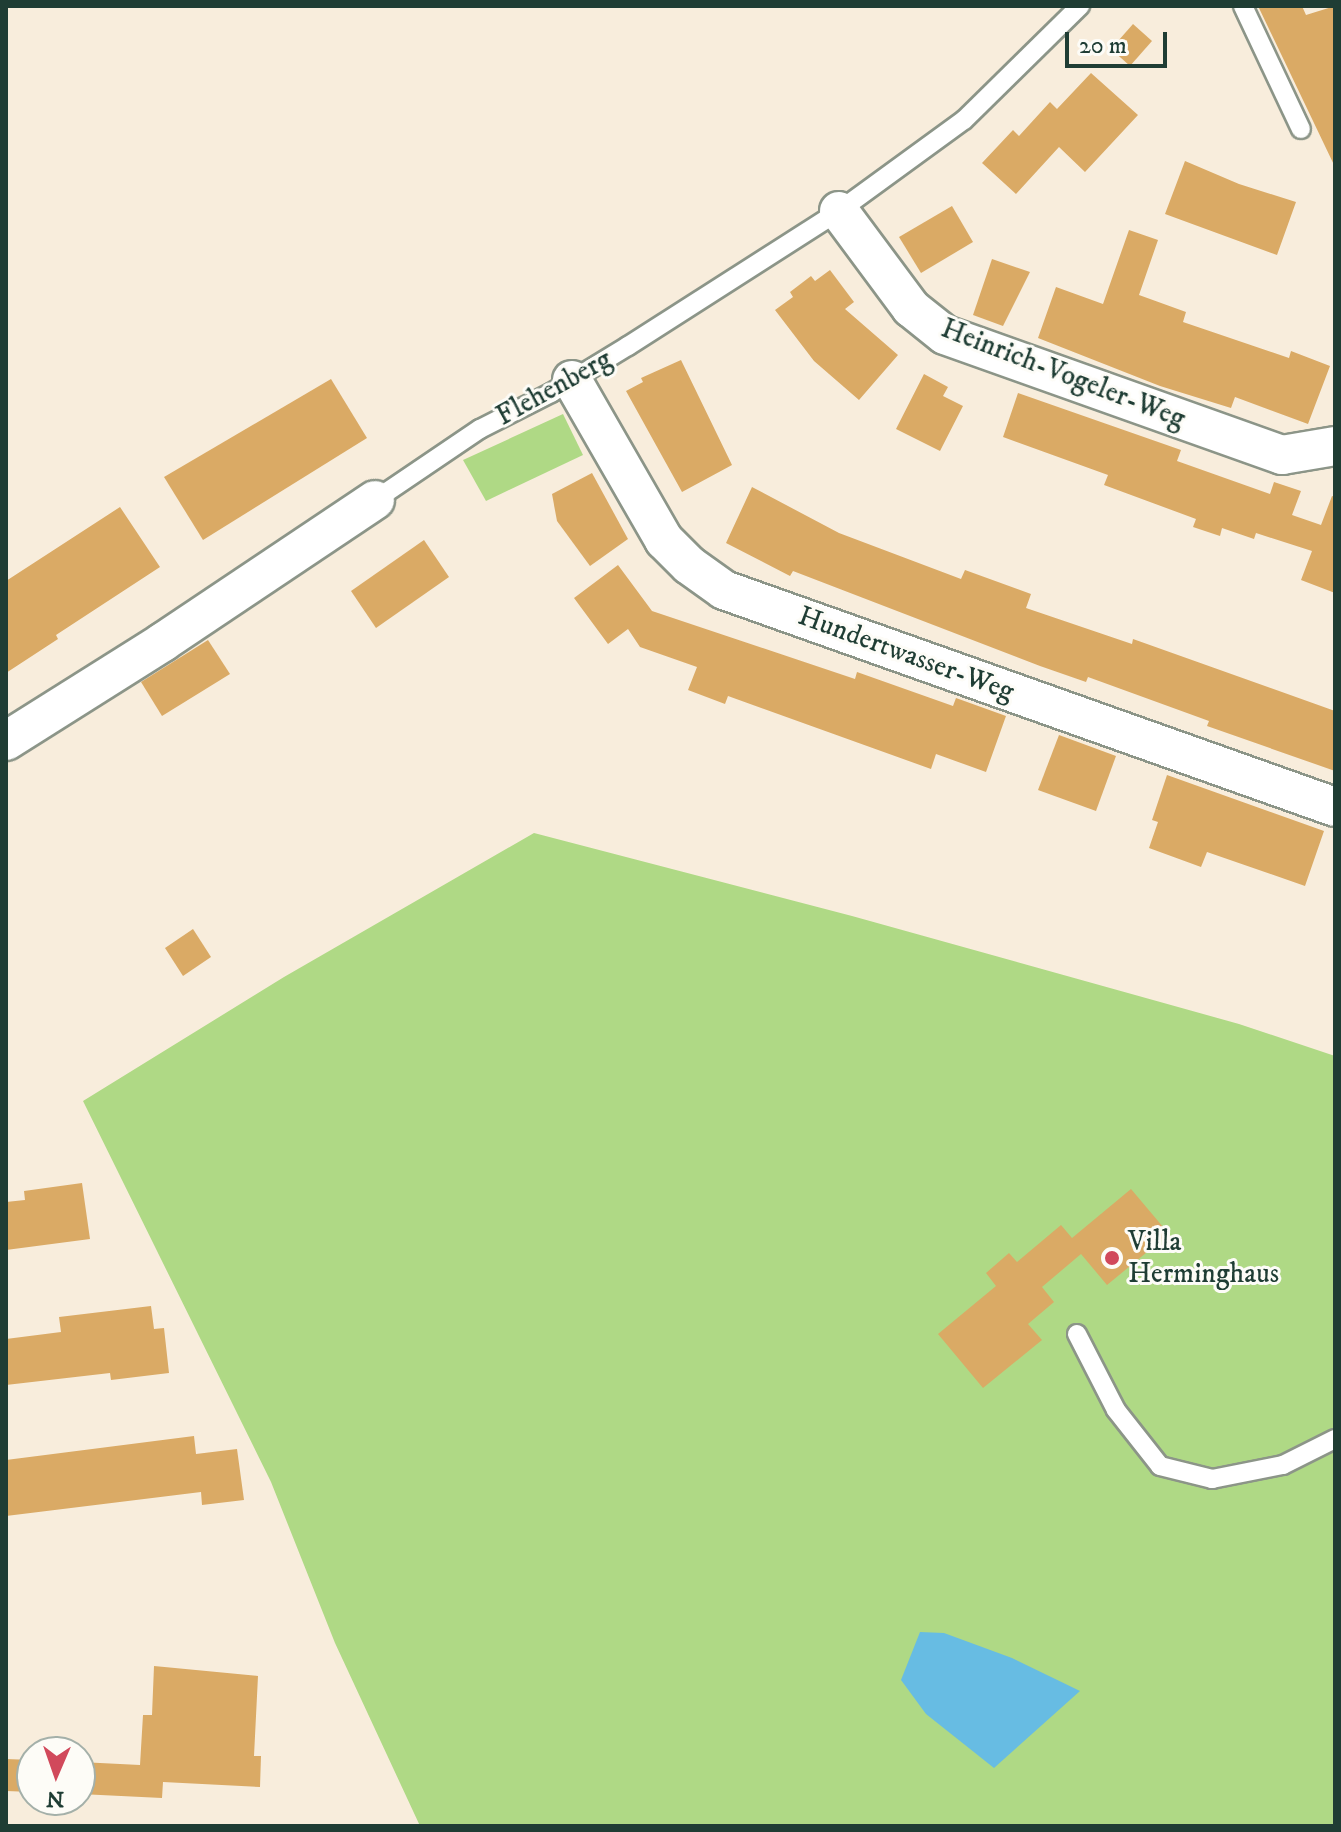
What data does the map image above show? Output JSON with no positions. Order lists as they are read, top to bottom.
{
  "streets": {
    "street": ["Heinrich-Vogeler-Weg", "Flehenberg", "Hundertwasser-Weg"]
  },
  "crossings": [
    ["Heinrich-Vogeler-Weg", "Flehenberg"],
    ["Flehenberg", "Hundertwasser-Weg"]
  ],
  "places": ["Villa Herminghaus"],
  "scale_bar": "20 m",
  "north": "bottom"
}
